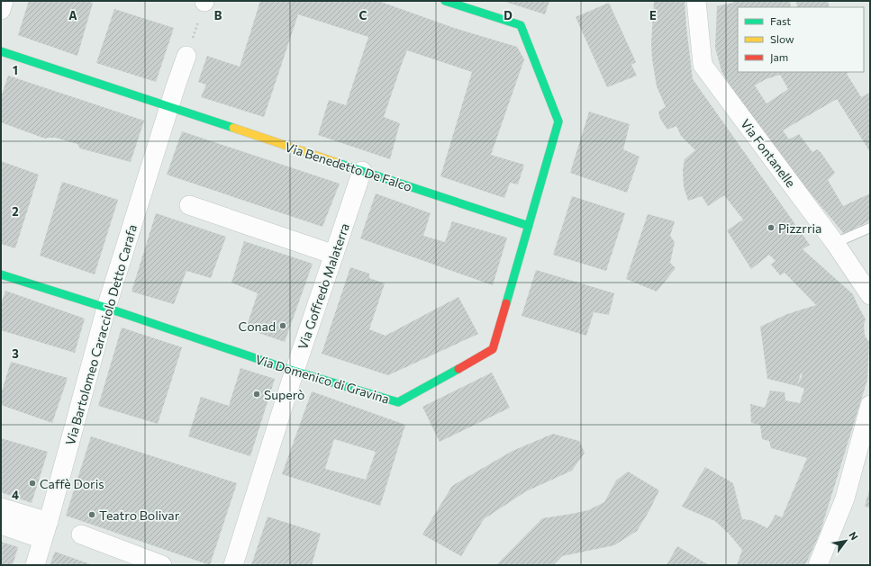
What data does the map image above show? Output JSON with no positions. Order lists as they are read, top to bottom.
{
  "streets": {
    "street": [
      "Via Fontanelle",
      "Via Benedetto De Falco",
      "Via Goffredo Malaterra",
      "Via Bartolomeo Caracciolo Detto Carafa",
      "Via Domenico di Gravina"
    ]
  },
  "crossings": [
    ["Via Benedetto De Falco", "Via Goffredo Malaterra"],
    ["Via Benedetto De Falco", "Via Bartolomeo Caracciolo Detto Carafa"],
    ["Via Benedetto De Falco", "Via Domenico di Gravina"],
    ["Via Goffredo Malaterra", "Via Domenico di Gravina"],
    ["Via Bartolomeo Caracciolo Detto Carafa", "Via Domenico di Gravina"]
  ],
  "places": [
    "Pizzrria",
    "Conad",
    "Superò",
    "Caffè Doris",
    "Teatro Bolivar"
  ],
  "legend": ["Fast", "Slow", "Jam"],
  "north": "top right",
  "grid": {
    "columns": [
      "A",
      "B",
      "C",
      "D",
      "E"
    ],
    "rows": [
      "1",
      "2",
      "3",
      "4"
    ]
  }
}
